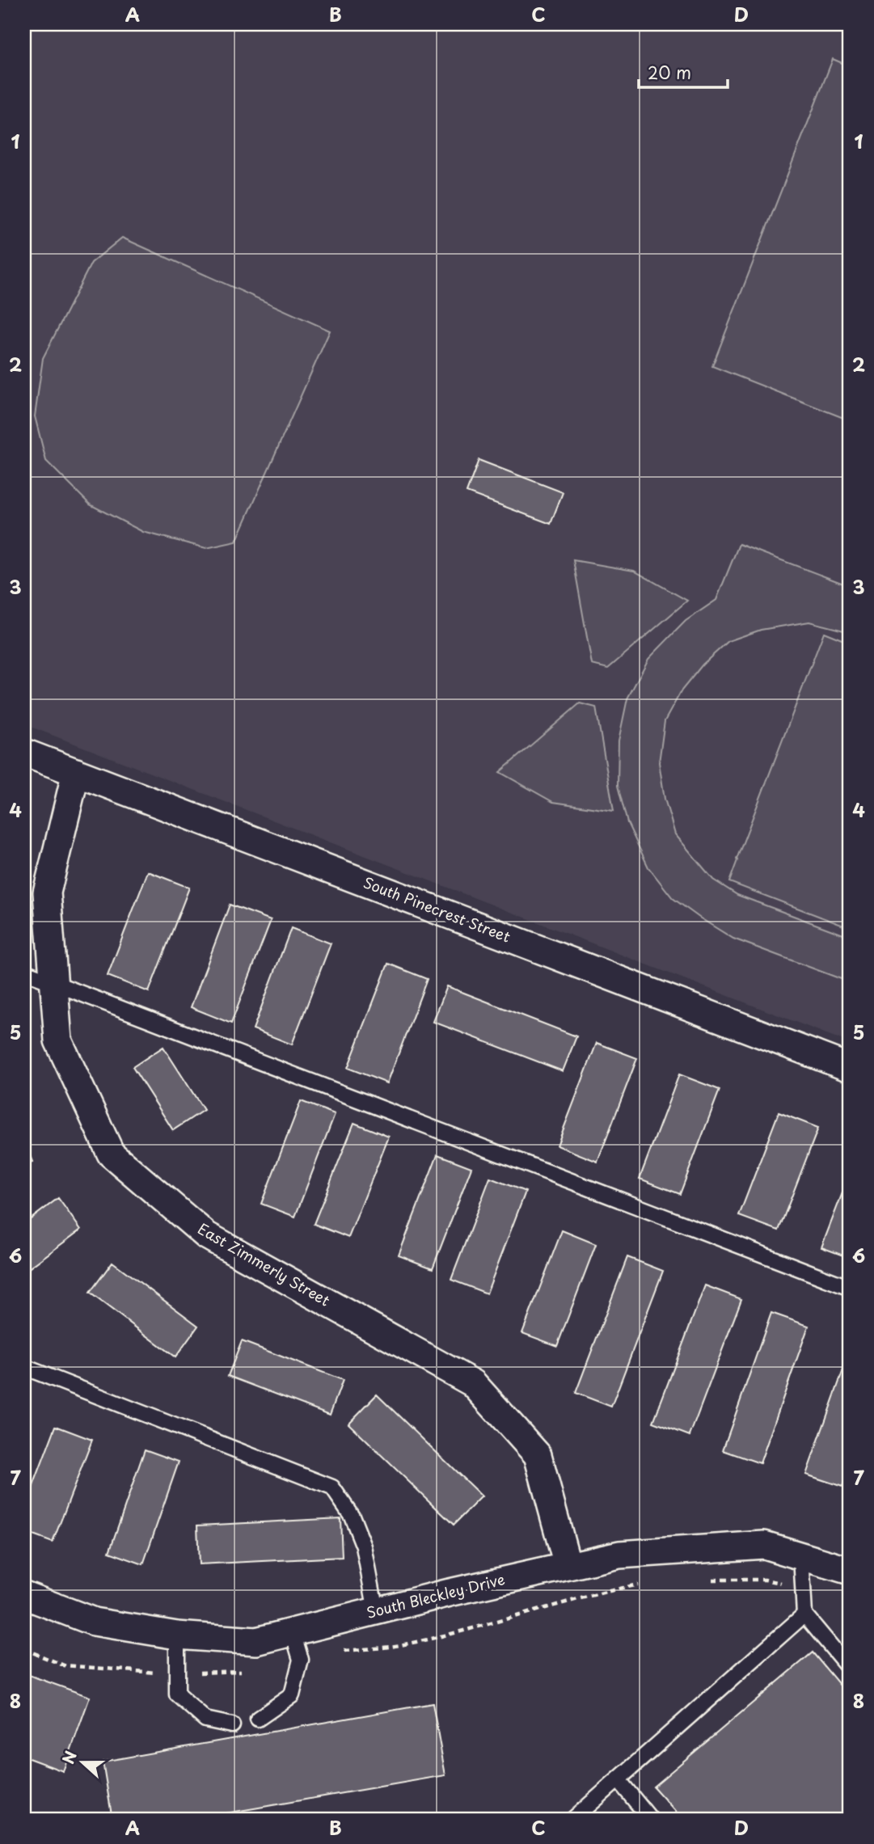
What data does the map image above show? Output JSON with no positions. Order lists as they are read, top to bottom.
{
  "streets": {
    "street": ["South Pinecrest Street", "East Zimmerly Street", "South Bleckley Drive"]
  },
  "crossings": [
    ["South Pinecrest Street", "East Zimmerly Street"],
    ["East Zimmerly Street", "South Bleckley Drive"]
  ],
  "scale_bar": "20 m",
  "north": "left",
  "grid": {
    "columns": [
      "A",
      "B",
      "C",
      "D"
    ],
    "rows": [
      "1",
      "2",
      "3",
      "4",
      "5",
      "6",
      "7",
      "8"
    ]
  }
}
